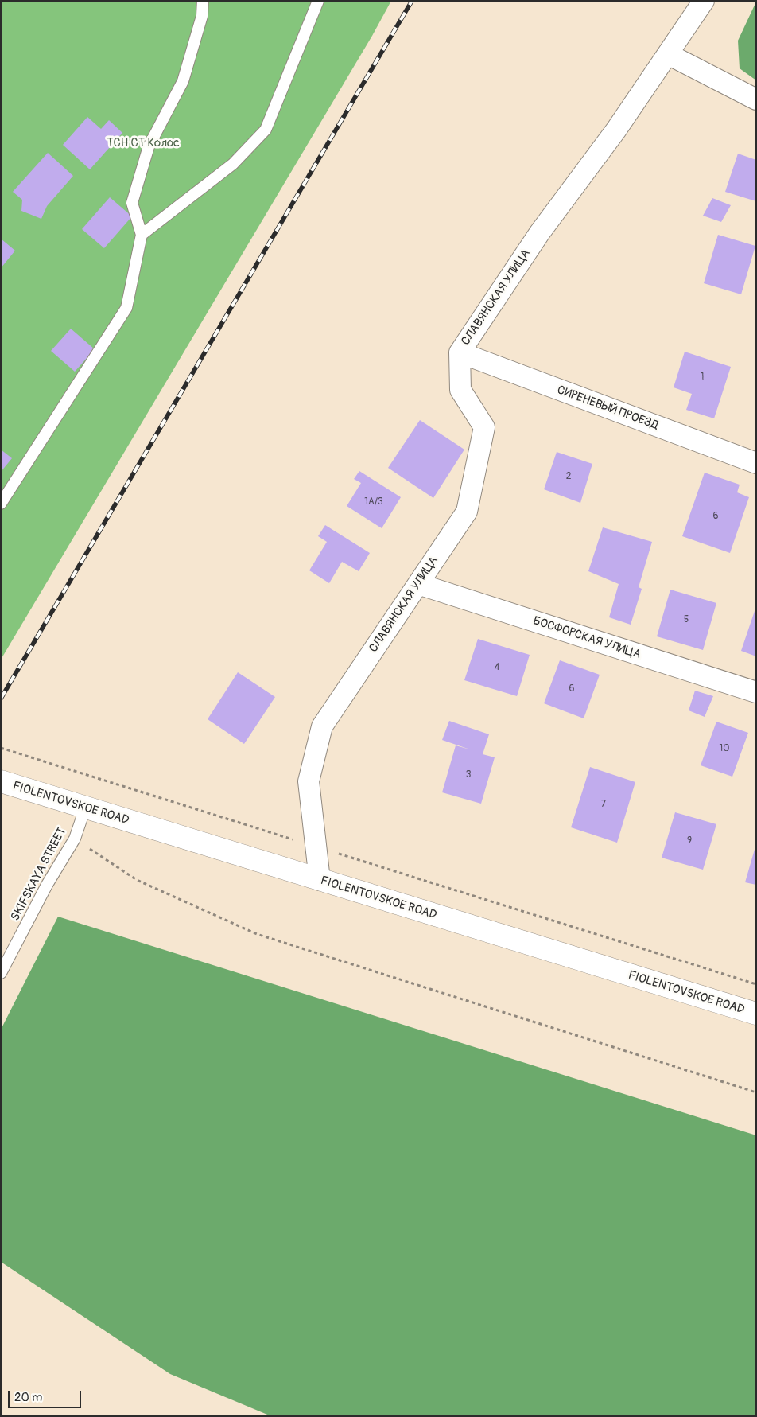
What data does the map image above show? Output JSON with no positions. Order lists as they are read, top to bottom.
{
  "streets": {
    "main road": ["FIOLENTOVSKOE ROAD"],
    "street": ["СЛАВЯНСКАЯ УЛИЦА", "СИРЕНЕВЫЙ ПРОЕЗД", "БОСФОРСКАЯ УЛИЦА"],
    "lane": ["SKIFSKAYA STREET"]
  },
  "crossings": [
    ["СЛАВЯНСКАЯ УЛИЦА", "СИРЕНЕВЫЙ ПРОЕЗД"],
    ["СЛАВЯНСКАЯ УЛИЦА", "БОСФОРСКАЯ УЛИЦА"],
    ["СЛАВЯНСКАЯ УЛИЦА", "FIOLENTOVSKOE ROAD"],
    ["FIOLENTOVSKOE ROAD", "SKIFSKAYA STREET"]
  ],
  "parks": ["ТСН СТ Колос"],
  "house_numbers": [
    "1",
    "2",
    "1А/3",
    "6",
    "5",
    "4",
    "6",
    "10",
    "3",
    "7",
    "9"
  ],
  "scale_bar": "20 m"
}
